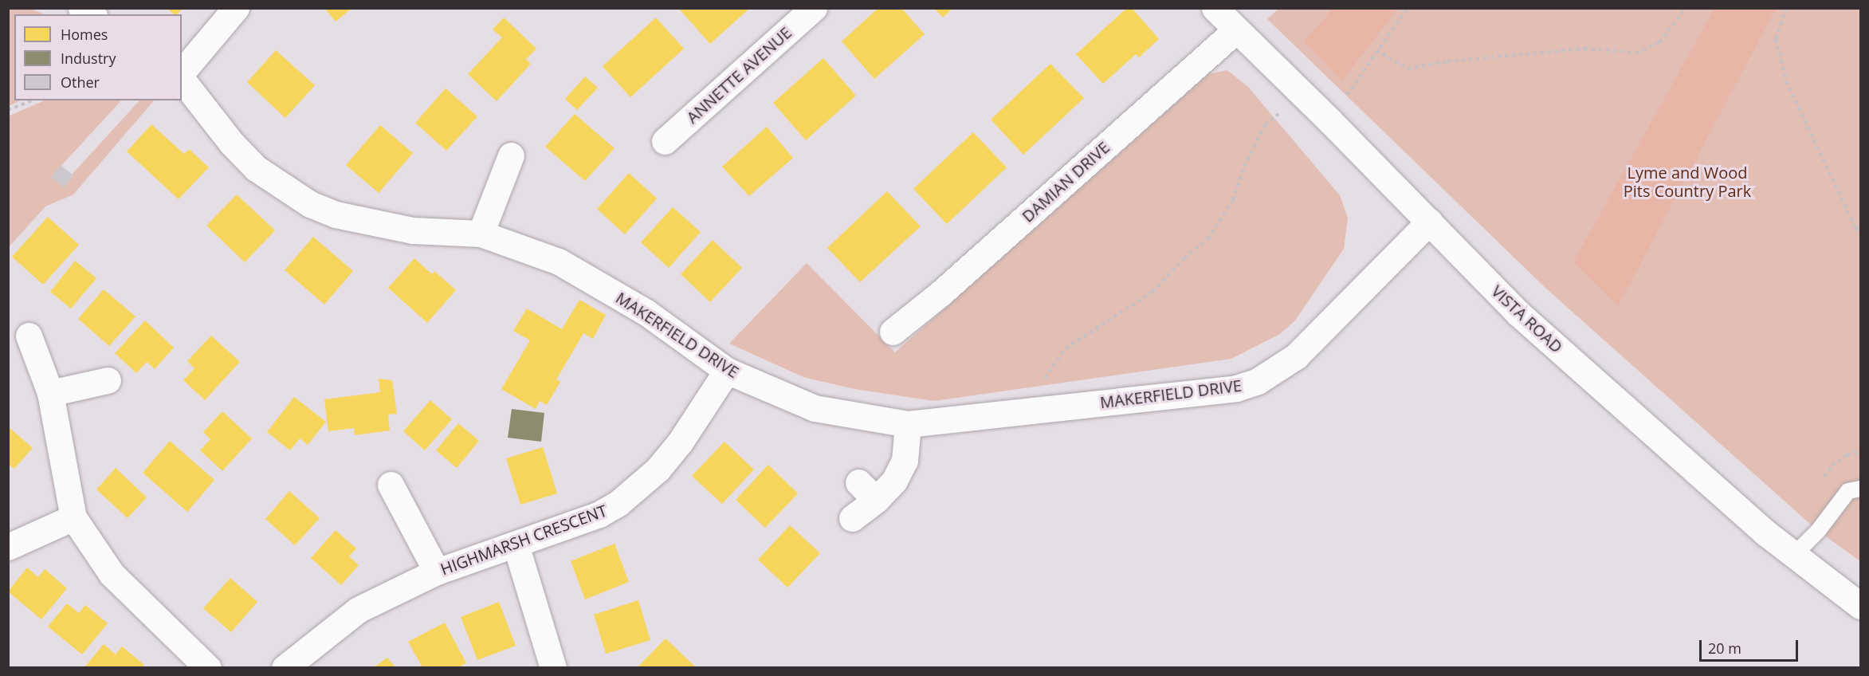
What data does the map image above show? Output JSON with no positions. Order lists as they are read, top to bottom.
{
  "streets": {
    "street": [
      "ANNETTE AVENUE",
      "DAMIAN DRIVE",
      "VISTA ROAD",
      "MAKERFIELD DRIVE",
      "HIGHMARSH CRESCENT"
    ]
  },
  "crossings": [
    ["DAMIAN DRIVE", "VISTA ROAD"],
    ["VISTA ROAD", "MAKERFIELD DRIVE"],
    ["MAKERFIELD DRIVE", "HIGHMARSH CRESCENT"]
  ],
  "parks": ["Lyme and Wood Pits Country Park"],
  "legend": ["Homes", "Industry", "Other"],
  "scale_bar": "20 m"
}
